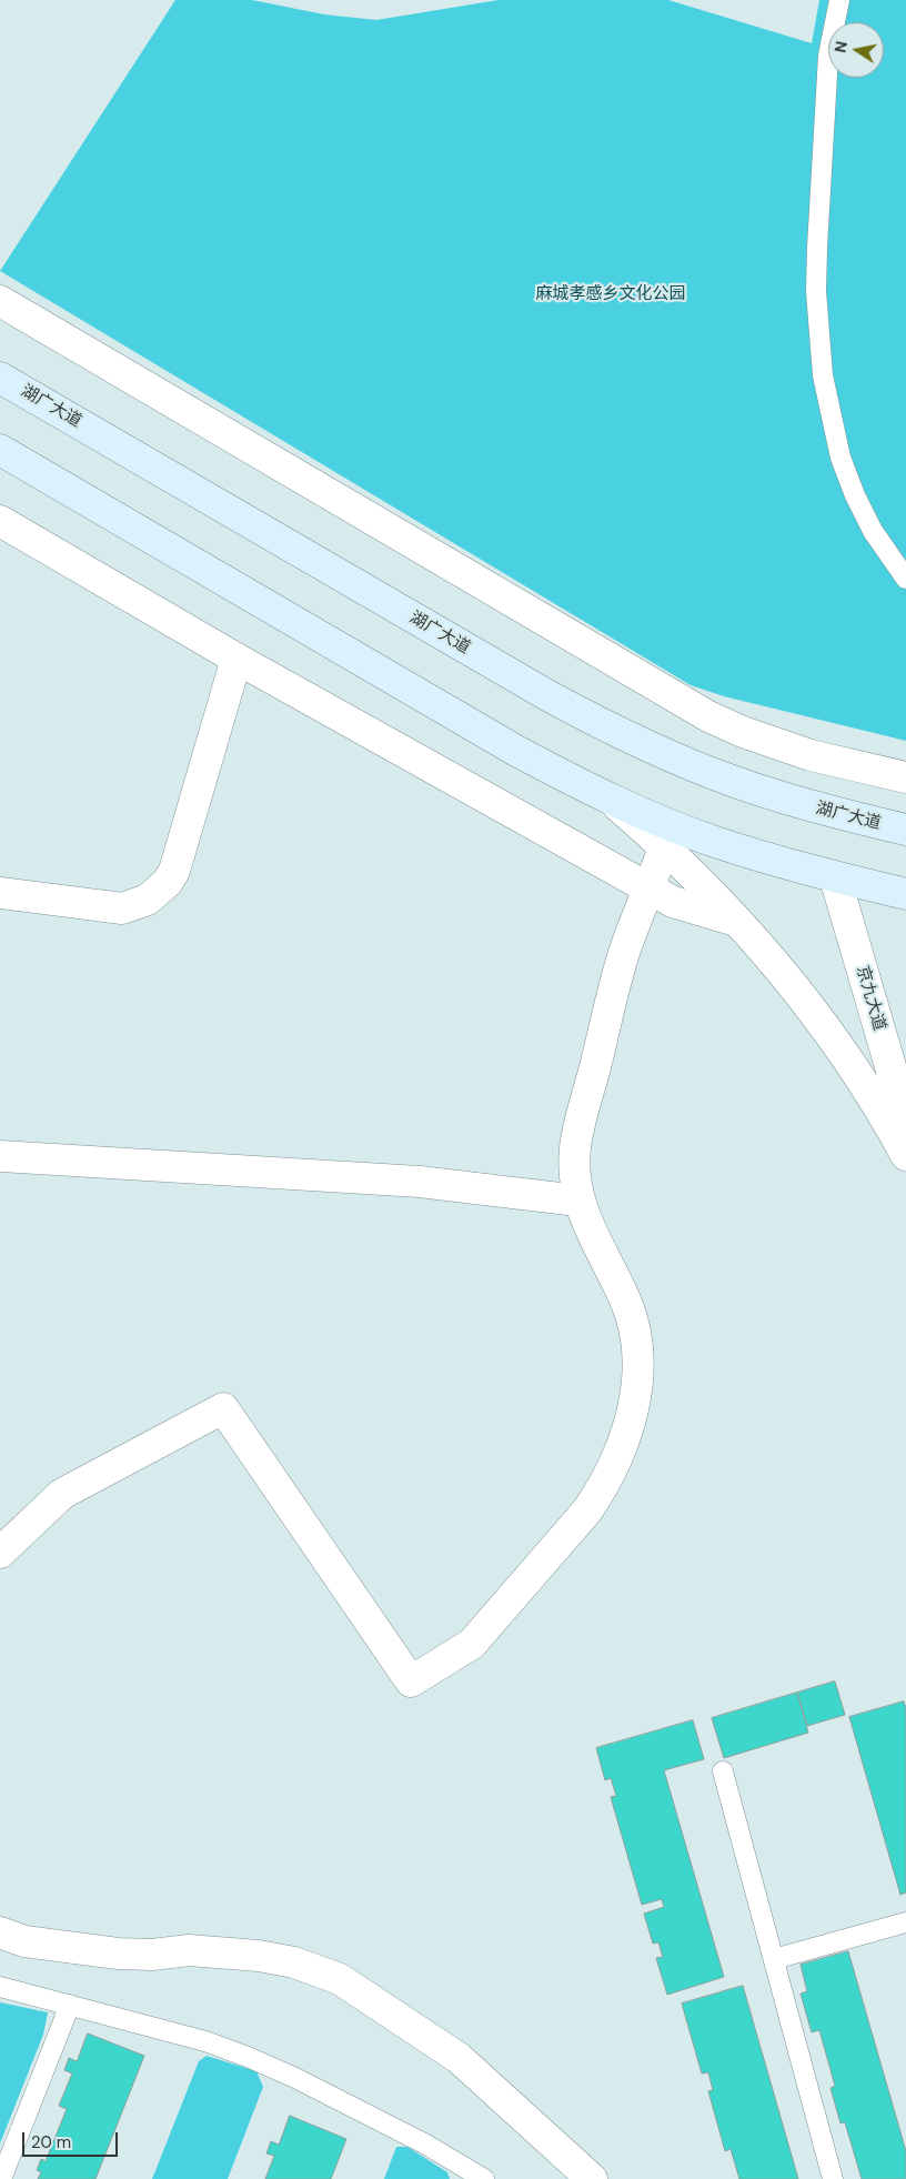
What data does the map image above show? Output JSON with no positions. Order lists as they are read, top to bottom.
{
  "streets": {
    "main road": ["湖广大道"],
    "street": ["京九大道"]
  },
  "parks": ["麻城孝感乡文化公园"],
  "scale_bar": "20 m",
  "north": "left"
}
